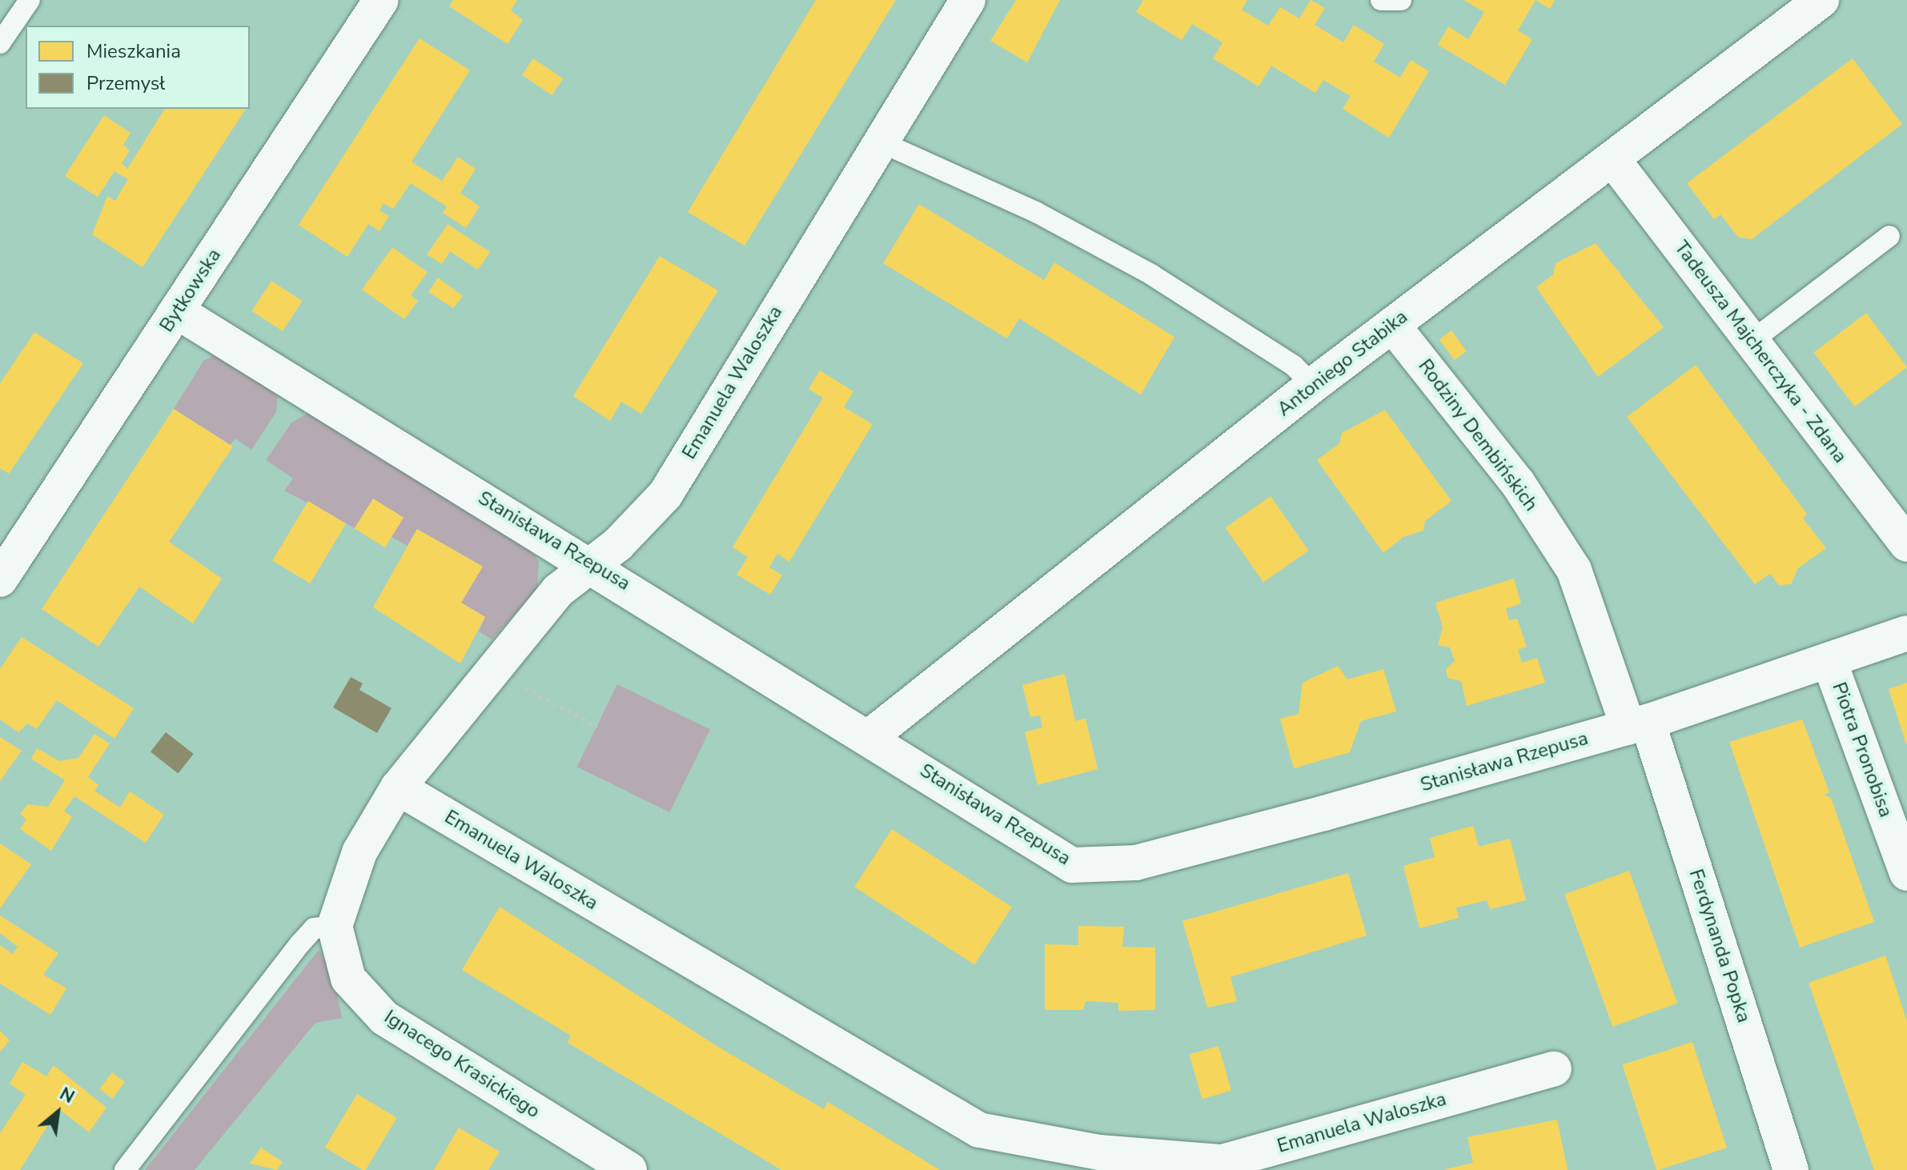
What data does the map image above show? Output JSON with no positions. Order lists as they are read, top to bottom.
{
  "streets": {
    "street": [
      "Bytkowska",
      "Tadeusza Majcherczyka - Zdana",
      "Antoniego Stabika",
      "Emanuela Waloszka",
      "Rodziny Dembińskich",
      "Stanisława Rzepusa",
      "Piotra Pronobisa",
      "Ferdynanda Popka",
      "Ignacego Krasickiego"
    ]
  },
  "crossings": [
    ["Bytkowska", "Stanisława Rzepusa"],
    ["Tadeusza Majcherczyka - Zdana", "Antoniego Stabika"],
    ["Antoniego Stabika", "Rodziny Dembińskich"],
    ["Antoniego Stabika", "Stanisława Rzepusa"],
    ["Emanuela Waloszka", "Stanisława Rzepusa"],
    ["Rodziny Dembińskich", "Stanisława Rzepusa"],
    ["Rodziny Dembińskich", "Ferdynanda Popka"],
    ["Stanisława Rzepusa", "Piotra Pronobisa"],
    ["Stanisława Rzepusa", "Ferdynanda Popka"]
  ],
  "legend": ["Mieszkania", "Przemysł"],
  "north": "top right"
}
